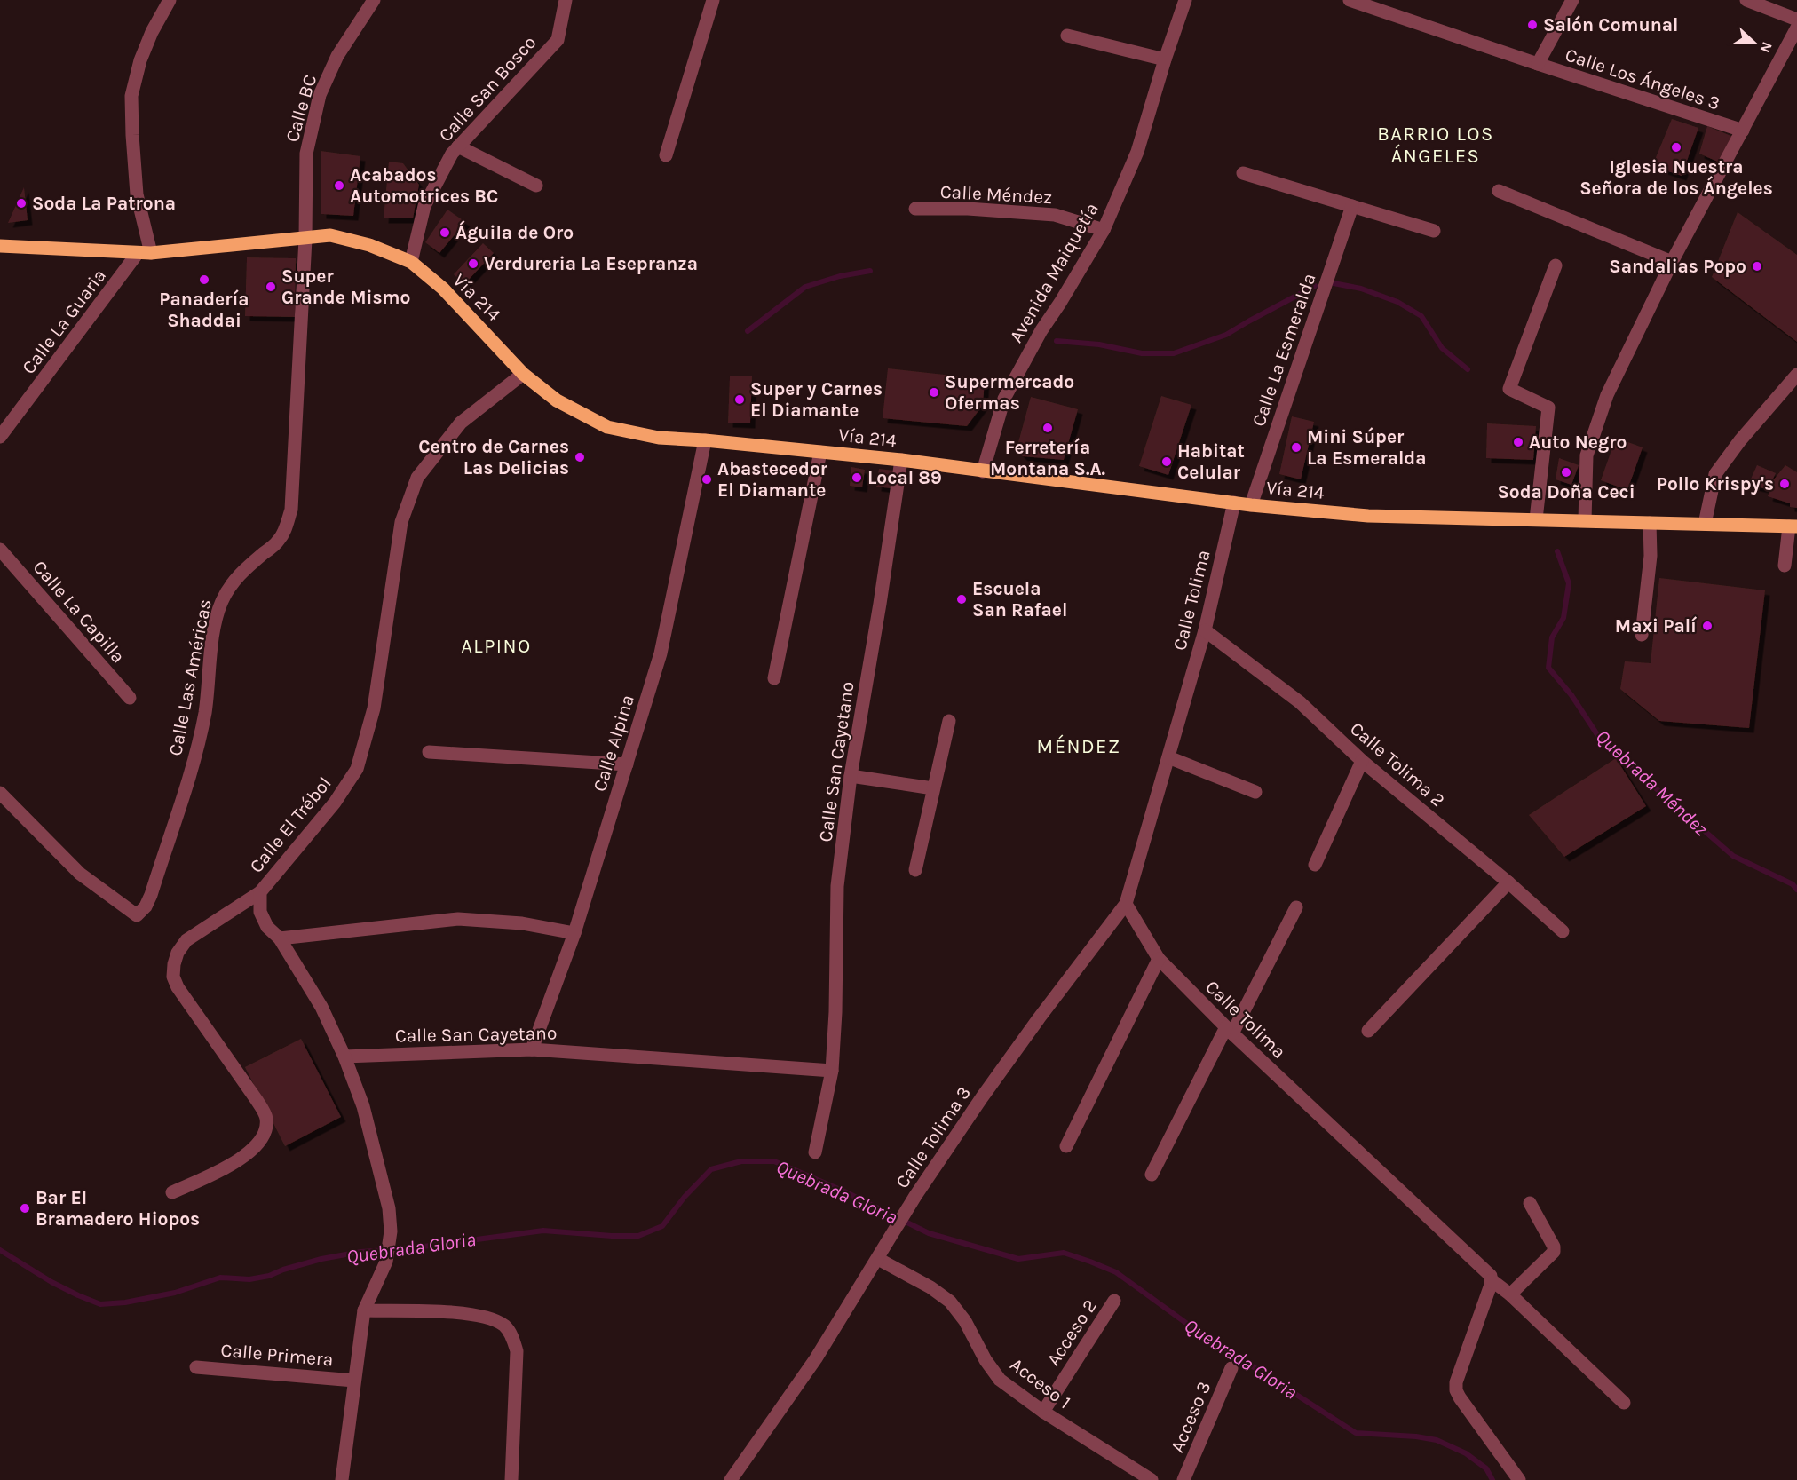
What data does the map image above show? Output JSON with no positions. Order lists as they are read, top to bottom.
{
  "streets": {
    "main road": ["Vía 214"],
    "street": [
      "Calle Los Ángeles 3",
      "Calle San Bosco",
      "Calle BC",
      "Calle Méndez",
      "Avenida Maiquetía",
      "Calle La Guaria",
      "Calle La Esmeralda",
      "Calle Tolima",
      "Calle La Capilla",
      "Calle Las Américas",
      "Calle Alpina",
      "Calle San Cayetano",
      "Calle Tolima 2",
      "Calle El Trébol",
      "Calle Tolima 3",
      "Acceso 2",
      "Calle Primera",
      "Acceso 1",
      "Acceso 3"
    ]
  },
  "crossings": [
    ["Calle San Bosco", "Vía 214"],
    ["Calle BC", "Vía 214"],
    ["Calle BC", "Calle Las Américas"],
    ["Calle Méndez", "Avenida Maiquetía"],
    ["Avenida Maiquetía", "Vía 214"],
    ["Vía 214", "Calle La Guaria"],
    ["Vía 214", "Calle La Esmeralda"],
    ["Vía 214", "Calle Tolima"],
    ["Vía 214", "Calle Las Américas"],
    ["Vía 214", "Calle Alpina"],
    ["Vía 214", "Calle San Cayetano"],
    ["Vía 214", "Calle El Trébol"],
    ["Calle Tolima", "Calle Tolima 2"],
    ["Calle Tolima", "Calle Tolima 3"],
    ["Calle Alpina", "Calle San Cayetano"],
    ["Calle San Cayetano", "Calle El Trébol"],
    ["Calle El Trébol", "Calle Primera"],
    ["Calle Tolima 3", "Acceso 1"],
    ["Acceso 2", "Acceso 1"]
  ],
  "districts": ["BARRIO LOS ÁNGELES", "ALPINO", "MÉNDEZ"],
  "water": ["Quebrada Méndez", "Quebrada Gloria"],
  "places": [
    "Salón Comunal",
    "Iglesia Nuestra Señora de los Ángeles",
    "Acabados Automotrices BC",
    "Soda La Patrona",
    "Águila de Oro",
    "Verdureria La Esepranza",
    "Sandalias Popo",
    "Panadería Shaddai",
    "Super Grande Mismo",
    "Supermercado Ofermas",
    "Super y Carnes El Diamante",
    "Ferretería Montana S.A.",
    "Auto Negro",
    "Mini Súper La Esmeralda",
    "Centro de Carnes Las Delicias",
    "Habitat Celular",
    "Soda Doña Ceci",
    "Local 89",
    "Abastecedor El Diamante",
    "Pollo Krispy's",
    "Escuela San Rafael",
    "Maxi Palí",
    "Bar El Bramadero Hiopos"
  ],
  "north": "right"
}
